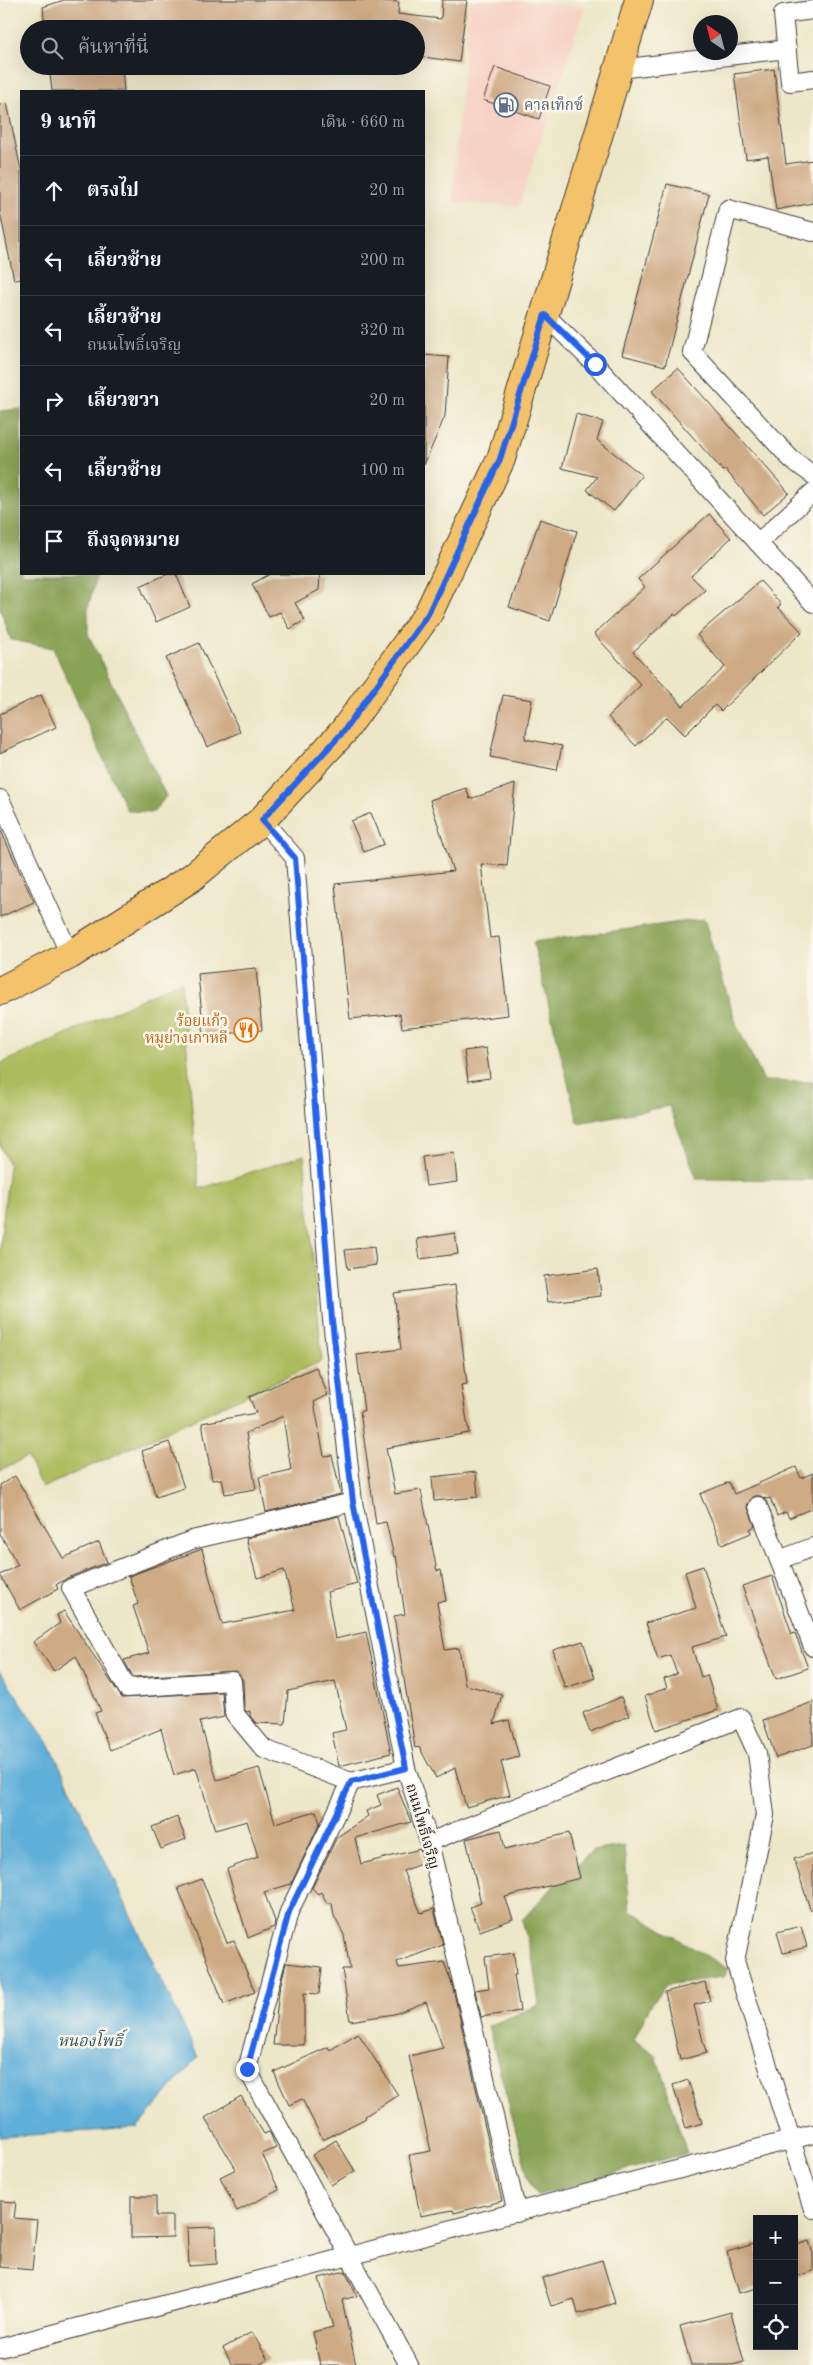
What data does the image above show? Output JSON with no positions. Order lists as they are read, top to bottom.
{
  "streets": {
    "street": ["ถนนโพธิ์เจริญ"]
  },
  "water": ["หนองโพธิ์"],
  "places": {
    "fuel station": ["คาลเท็กซ์"],
    "restaurant": ["ร้อยแก้ว หมูย่างเกาหลี"]
  },
  "north": "top left",
  "page": {
    "search": "ค้นหาที่นี่",
    "heading": ["9 นาที", "เดิน · 660 m"],
    "list": [
      ["ตรงไป", "20 m"],
      ["เลี้ยวซ้าย", "200 m"],
      ["เลี้ยวซ้าย", "ถนนโพธิ์เจริญ", "320 m"],
      ["เลี้ยวขวา", "20 m"],
      ["เลี้ยวซ้าย", "100 m"],
      "ถึงจุดหมาย"
    ],
    "map_buttons": ["+", "−"]
  }
}
